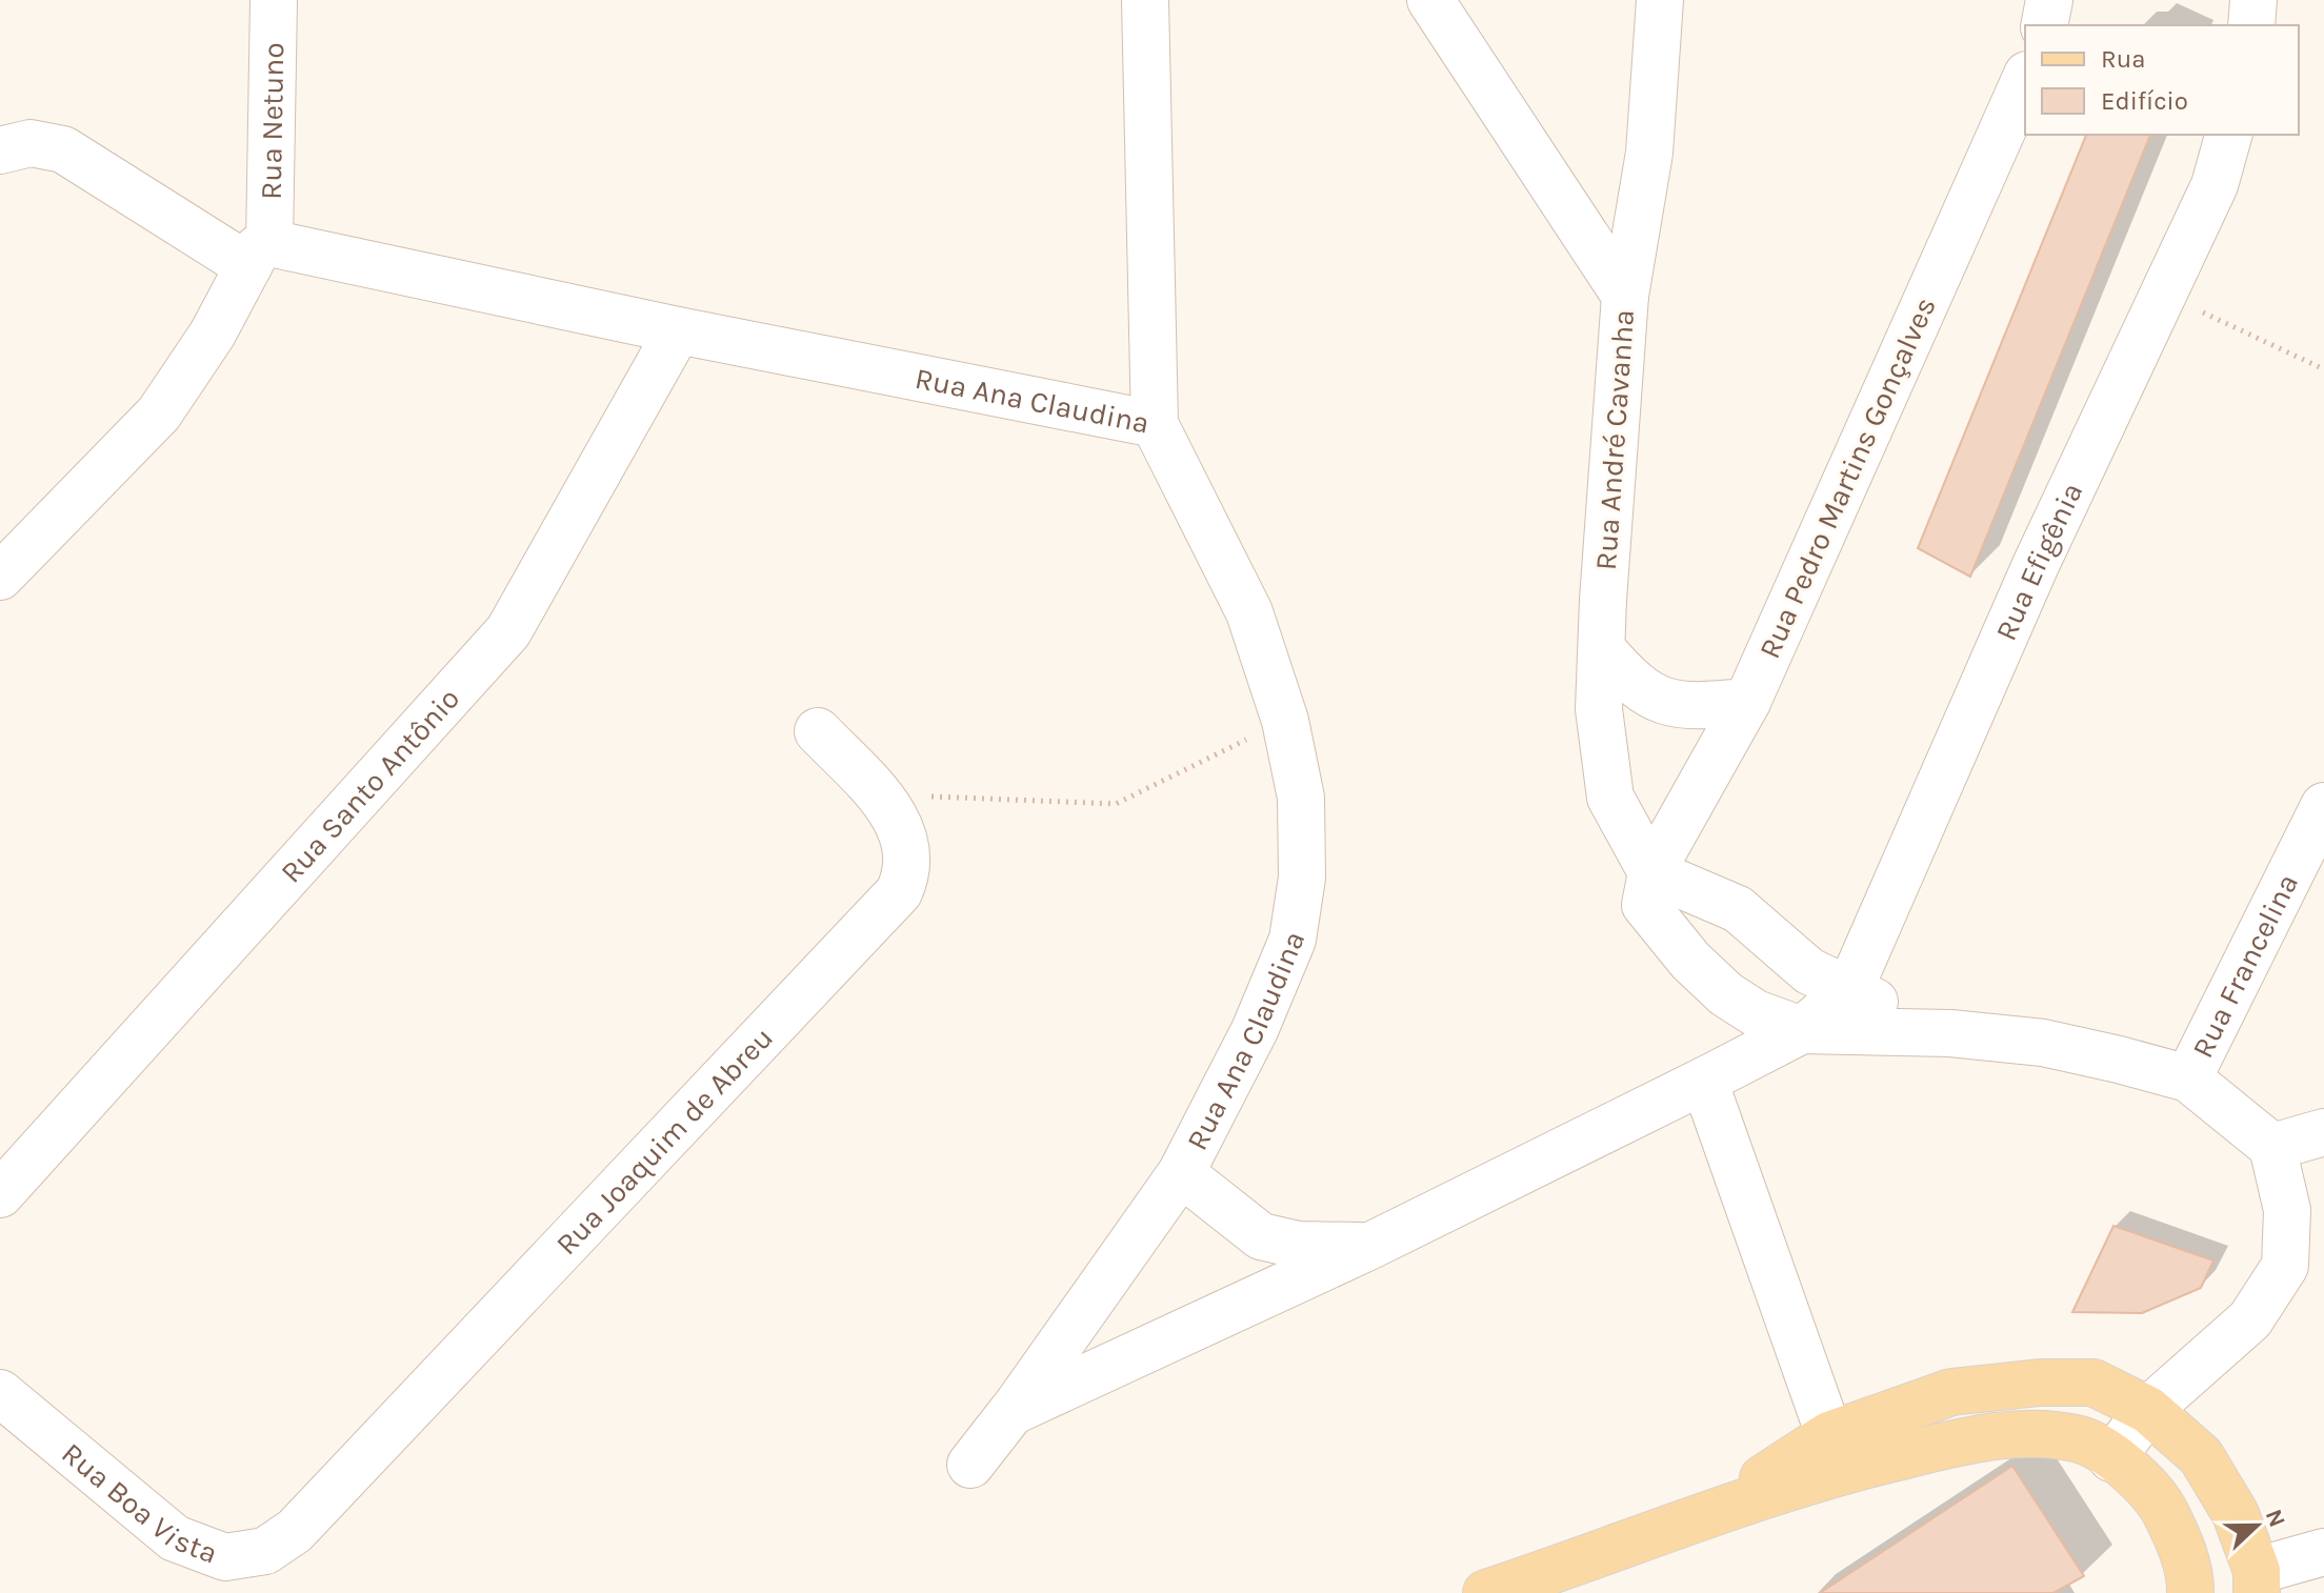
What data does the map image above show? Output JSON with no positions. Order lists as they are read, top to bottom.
{
  "streets": {
    "street": [
      "Rua Netuno",
      "Rua Ana Claudina",
      "Rua André Cavanha",
      "Rua Pedro Martins Gonçalves",
      "Rua Efigênia",
      "Rua Santo Antônio",
      "Rua Francelina",
      "Rua Joaquim de Abreu",
      "Rua Boa Vista"
    ]
  },
  "crossings": [
    ["Rua Netuno", "Rua Ana Claudina"],
    ["Rua Ana Claudina", "Rua André Cavanha"],
    ["Rua Ana Claudina", "Rua Efigênia"],
    ["Rua Ana Claudina", "Rua Santo Antônio"],
    ["Rua André Cavanha", "Rua Pedro Martins Gonçalves"],
    ["Rua André Cavanha", "Rua Efigênia"],
    ["Rua André Cavanha", "Rua Francelina"],
    ["Rua Joaquim de Abreu", "Rua Boa Vista"]
  ],
  "legend": ["Rua", "Edifício"],
  "north": "right"
}
